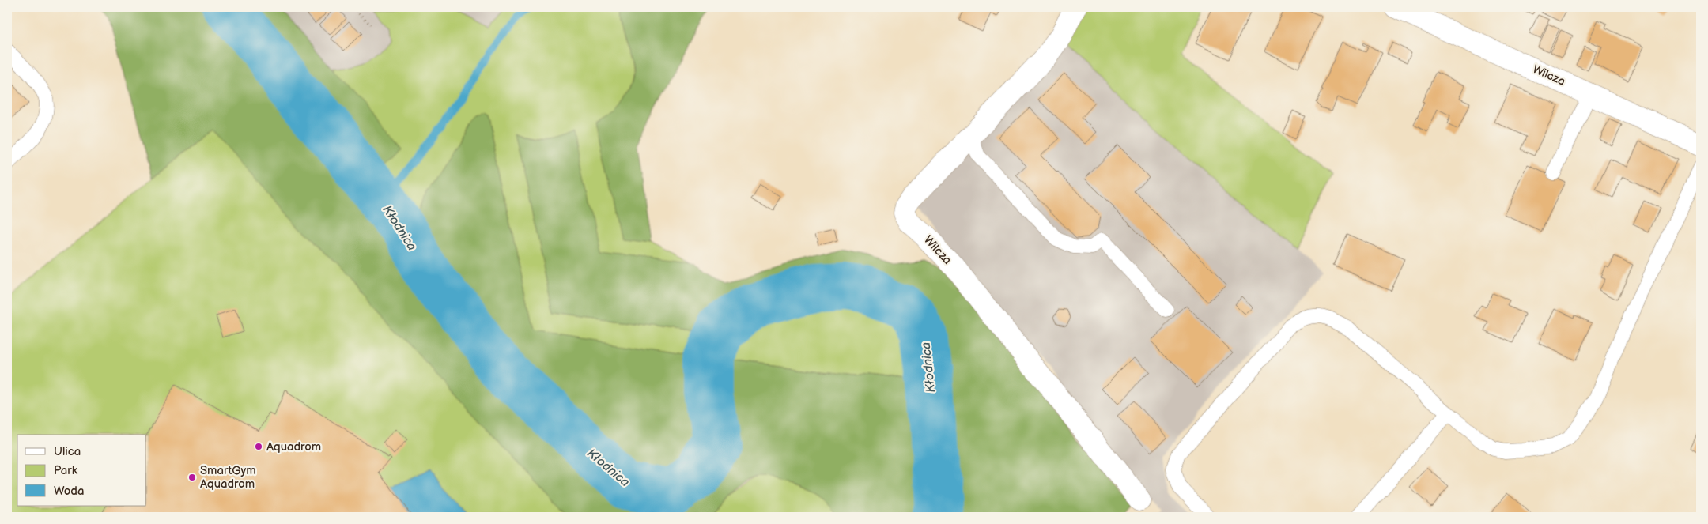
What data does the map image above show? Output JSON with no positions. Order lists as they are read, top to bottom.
{
  "streets": {
    "street": ["Wilcza"]
  },
  "water": ["Kłodnica"],
  "places": ["Aquadrom", "SmartGym Aquadrom"],
  "legend": ["Ulica", "Park", "Woda"]
}
